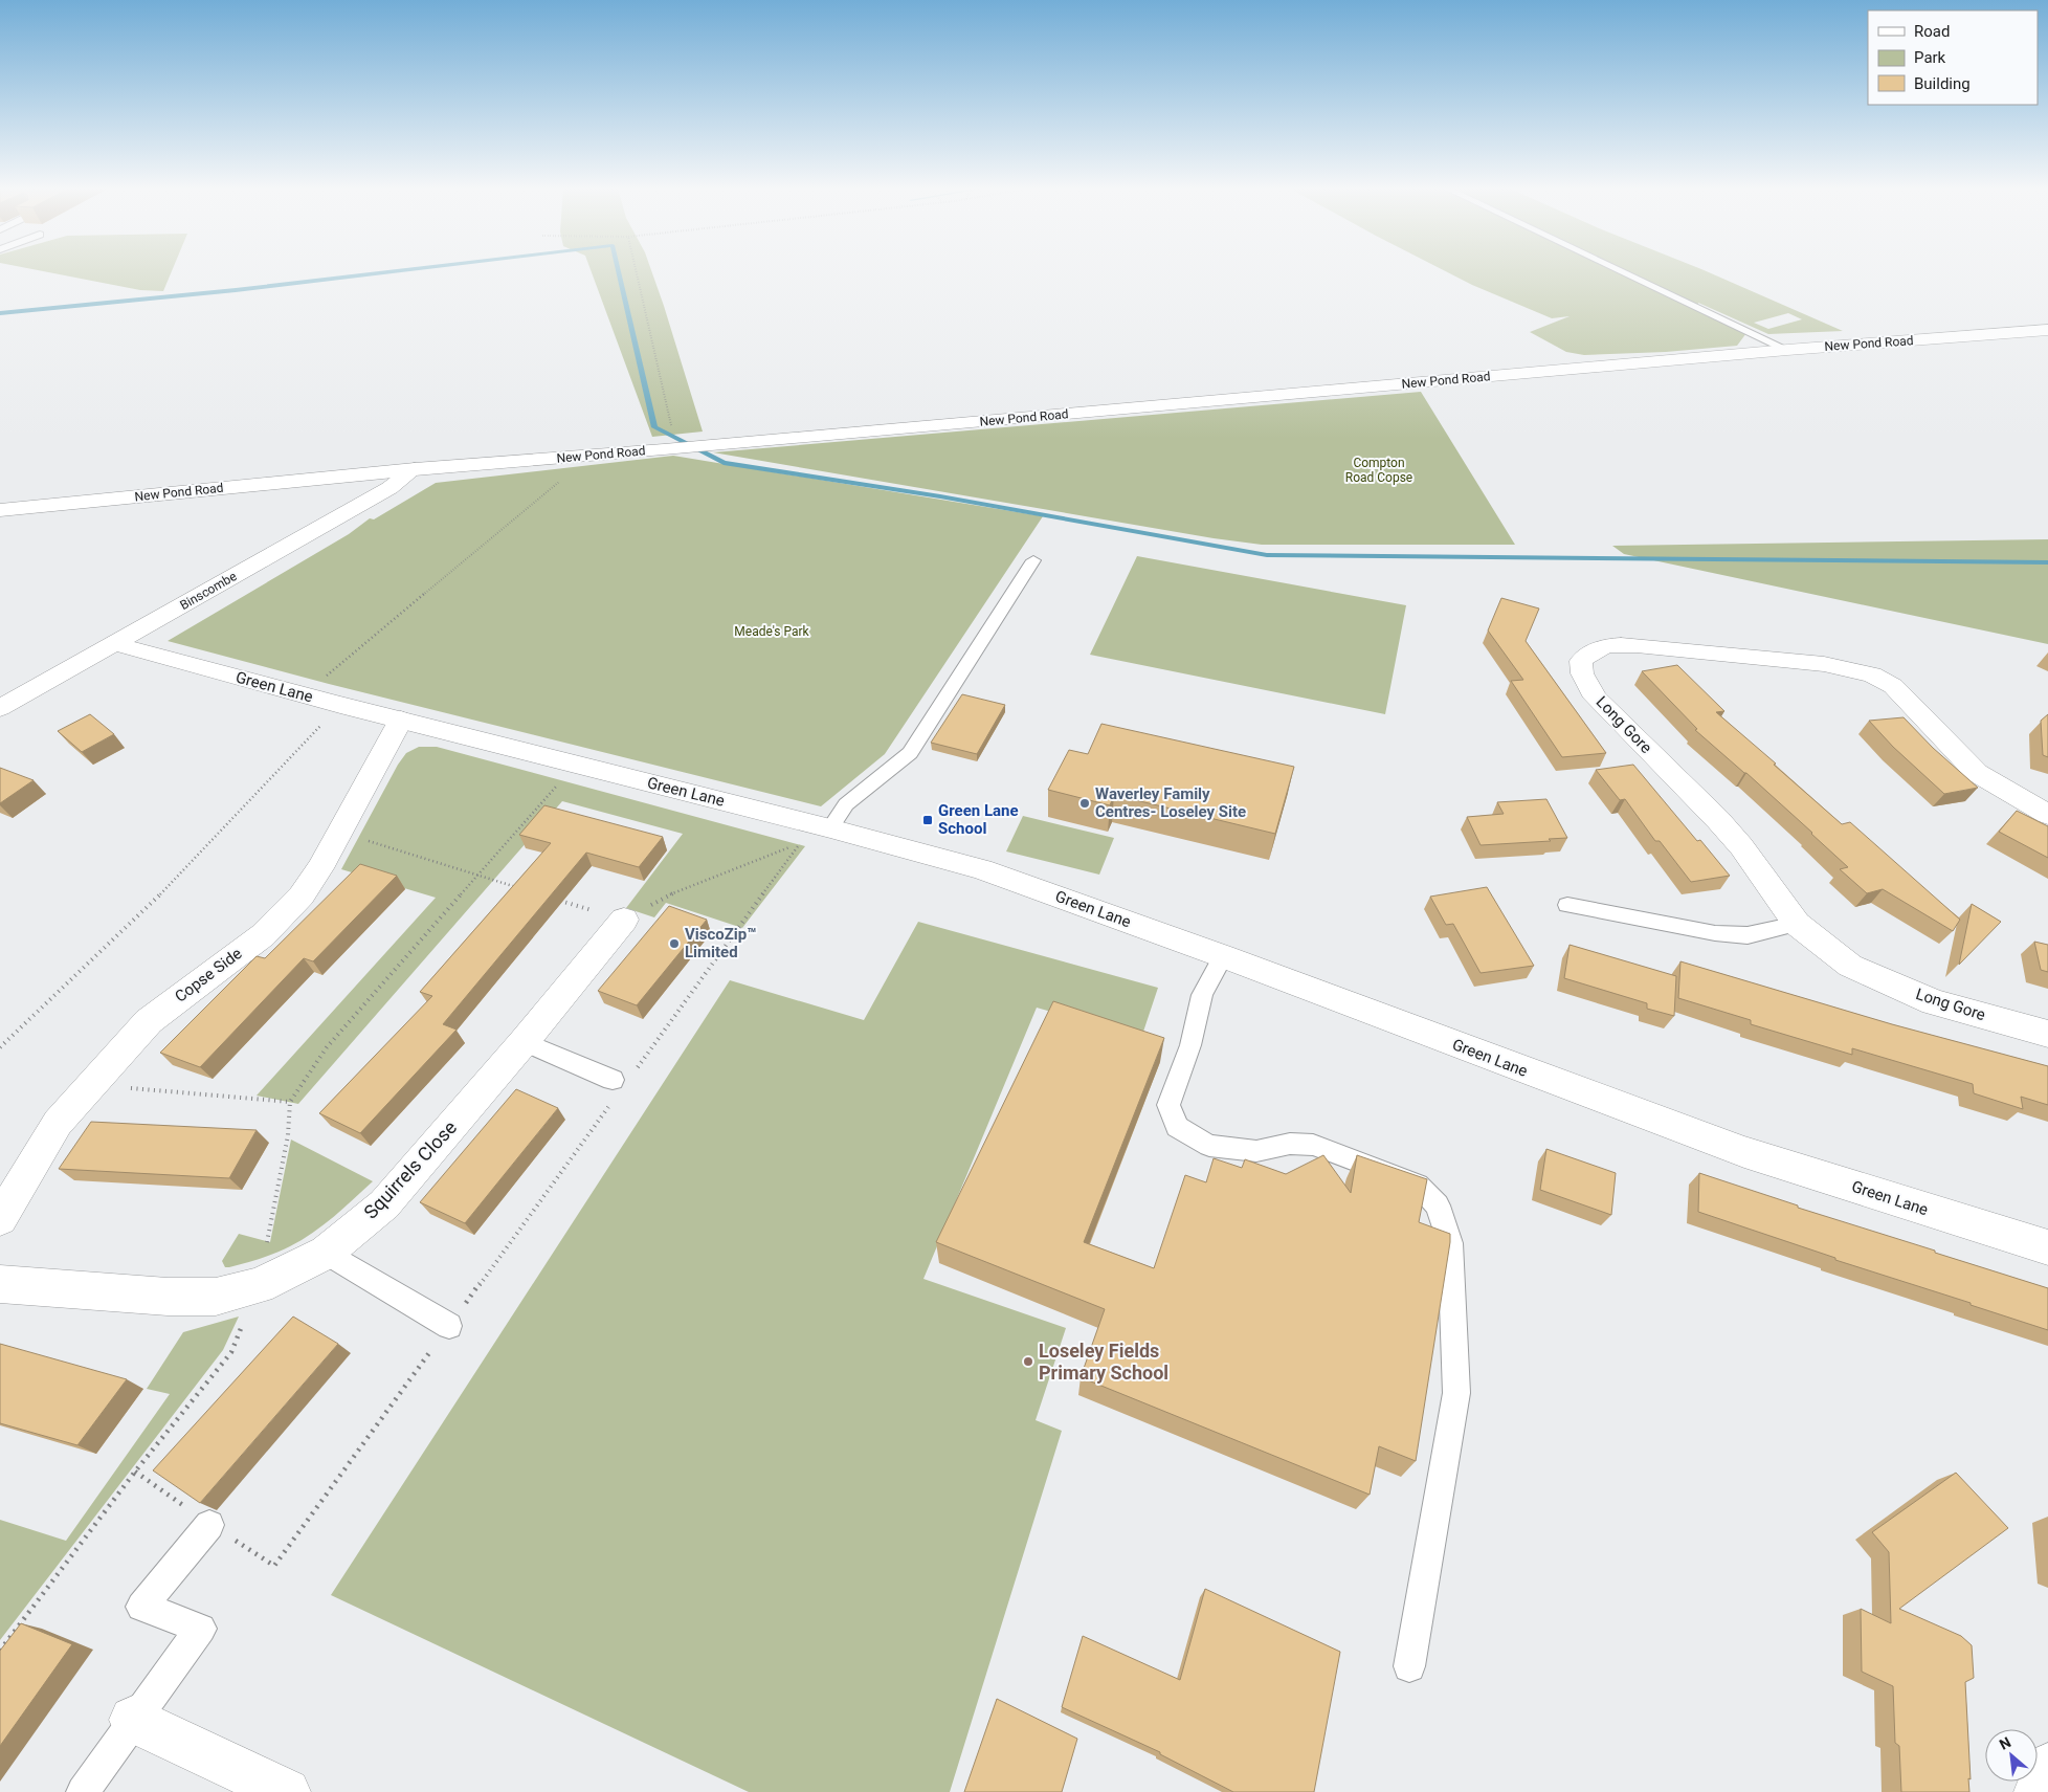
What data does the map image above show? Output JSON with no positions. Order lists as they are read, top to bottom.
{
  "streets": {
    "street": [
      "New Pond Road",
      "Binscombe",
      "Green Lane",
      "Long Gore",
      "Copse Side",
      "Squirrels Close"
    ]
  },
  "crossings": [
    ["New Pond Road", "Binscombe"],
    ["Binscombe", "Green Lane"],
    ["Green Lane", "Copse Side"]
  ],
  "parks": ["Compton Road Copse", "Meade's Park"],
  "places": {
    "other": ["Waverley Family Centres- Loseley Site", "ViscoZip™ Limited", "Loseley Fields Primary School"],
    "transit": ["Green Lane School"]
  },
  "legend": ["Road", "Park", "Building"],
  "north": "top left"
}
